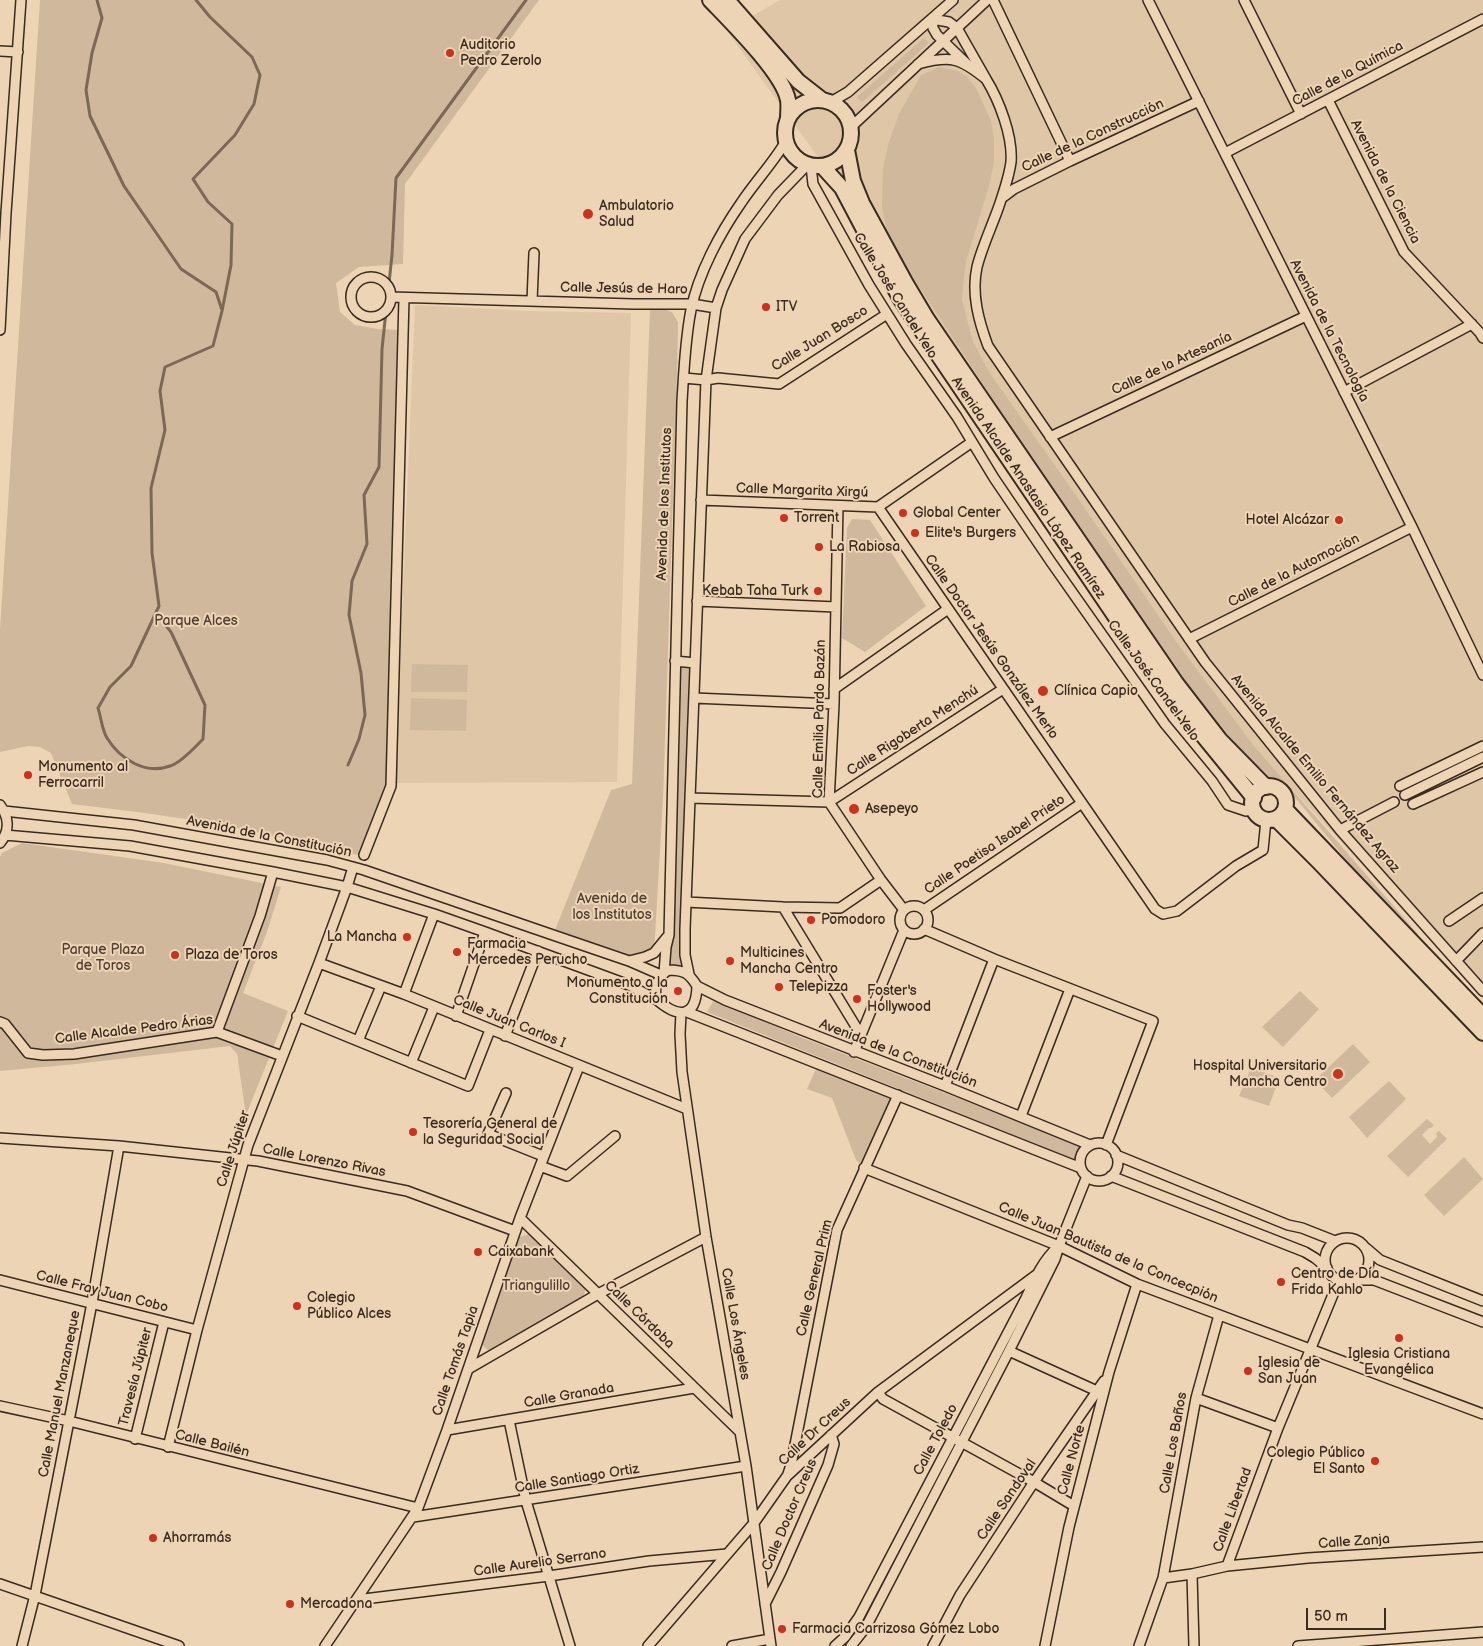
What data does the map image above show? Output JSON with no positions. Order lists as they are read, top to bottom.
{
  "streets": {
    "street": [
      "Calle de la Química",
      "Calle de la Construcción",
      "Avenida de la Ciencia",
      "Calle Jesús de Haro",
      "Calle José Candel Yelo",
      "Avenida de la Tecnología",
      "Calle Juan Bosco",
      "Calle de la Artesanía",
      "Avenida Alcalde Anastasio López Ramírez",
      "Calle Margarita Xirgú",
      "Avenida de los Institutos",
      "Calle de la Automoción",
      "Calle Doctor Jesús González Merlo",
      "Calle Emilia Pardo Bazán",
      "Calle Rigoberta Menchú",
      "Avenida Alcalde Emilio Fernández Agraz",
      "Avenida de la Constitución",
      "Calle Poetisa Isabel Prieto",
      "Calle Juan Carlos I",
      "Calle Alcalde Pedro Árias",
      "Calle Júpiter",
      "Calle Lorenzo Rivas",
      "Calle Juan Bautista de la Concecpión",
      "Calle General Prim",
      "Calle Fray Juan Cobo",
      "Calle Córdoba",
      "Calle Los Ángeles",
      "Calle Tomás Tapia",
      "Travesía Júpiter",
      "Calle Manuel Manzaneque",
      "Calle Granada",
      "Calle Dr Creus",
      "Calle Toledo",
      "Calle Los Baños",
      "Calle Bailén",
      "Calle Norte",
      "Calle Santiago Ortiz",
      "Calle Sandoval",
      "Calle Libertad",
      "Calle Doctor Creus",
      "Calle Zanja",
      "Calle Aurelio Serrano"
    ]
  },
  "crossings": [
    ["Calle de la Química", "Avenida de la Ciencia"],
    ["Calle de la Química", "Avenida de la Tecnología"],
    ["Calle de la Construcción", "Avenida de la Tecnología"],
    ["Calle de la Construcción", "Avenida Alcalde Emilio Fernández Agraz"],
    ["Calle Jesús de Haro", "Avenida de los Institutos"],
    ["Calle José Candel Yelo", "Calle Juan Bosco"],
    ["Calle José Candel Yelo", "Avenida Alcalde Anastasio López Ramírez"],
    ["Calle José Candel Yelo", "Calle Margarita Xirgú"],
    ["Calle José Candel Yelo", "Avenida de los Institutos"],
    ["Calle José Candel Yelo", "Calle Doctor Jesús González Merlo"],
    ["Avenida de la Tecnología", "Calle de la Artesanía"],
    ["Avenida de la Tecnología", "Calle de la Automoción"],
    ["Calle de la Artesanía", "Avenida Alcalde Emilio Fernández Agraz"],
    ["Avenida Alcalde Anastasio López Ramírez", "Avenida de los Institutos"],
    ["Avenida Alcalde Anastasio López Ramírez", "Calle Doctor Jesús González Merlo"],
    ["Calle Margarita Xirgú", "Calle Doctor Jesús González Merlo"],
    ["Calle Margarita Xirgú", "Calle Emilia Pardo Bazán"],
    ["Avenida de los Institutos", "Avenida de la Constitución"],
    ["Avenida de los Institutos", "Calle Los Ángeles"],
    ["Calle de la Automoción", "Avenida Alcalde Emilio Fernández Agraz"],
    ["Calle Doctor Jesús González Merlo", "Calle Rigoberta Menchú"],
    ["Calle Doctor Jesús González Merlo", "Calle Poetisa Isabel Prieto"],
    ["Calle Emilia Pardo Bazán", "Calle Rigoberta Menchú"],
    ["Calle Emilia Pardo Bazán", "Calle Poetisa Isabel Prieto"],
    ["Avenida de la Constitución", "Calle Júpiter"],
    ["Avenida de la Constitución", "Calle Los Ángeles"],
    ["Avenida de la Constitución", "Calle Toledo"],
    ["Calle Juan Carlos I", "Calle Júpiter"],
    ["Calle Juan Carlos I", "Calle Los Ángeles"],
    ["Calle Juan Carlos I", "Calle Tomás Tapia"],
    ["Calle Alcalde Pedro Árias", "Calle Júpiter"],
    ["Calle Júpiter", "Calle Lorenzo Rivas"],
    ["Calle Júpiter", "Calle Fray Juan Cobo"],
    ["Calle Júpiter", "Calle Bailén"],
    ["Calle Lorenzo Rivas", "Calle Tomás Tapia"],
    ["Calle Lorenzo Rivas", "Calle Manuel Manzaneque"],
    ["Calle Juan Bautista de la Concecpión", "Calle General Prim"],
    ["Calle Juan Bautista de la Concecpión", "Calle Toledo"],
    ["Calle Juan Bautista de la Concecpión", "Calle Los Baños"],
    ["Calle Juan Bautista de la Concecpión", "Calle Norte"],
    ["Calle Juan Bautista de la Concecpión", "Calle Libertad"],
    ["Calle General Prim", "Calle Dr Creus"],
    ["Calle Fray Juan Cobo", "Travesía Júpiter"],
    ["Calle Fray Juan Cobo", "Calle Manuel Manzaneque"],
    ["Calle Córdoba", "Calle Los Ángeles"],
    ["Calle Córdoba", "Calle Tomás Tapia"],
    ["Calle Córdoba", "Calle Granada"],
    ["Calle Los Ángeles", "Calle Dr Creus"],
    ["Calle Los Ángeles", "Calle Santiago Ortiz"],
    ["Calle Los Ángeles", "Calle Doctor Creus"],
    ["Calle Tomás Tapia", "Calle Granada"],
    ["Calle Tomás Tapia", "Calle Bailén"],
    ["Calle Tomás Tapia", "Calle Santiago Ortiz"],
    ["Calle Tomás Tapia", "Calle Aurelio Serrano"],
    ["Travesía Júpiter", "Calle Bailén"],
    ["Calle Manuel Manzaneque", "Calle Bailén"],
    ["Calle Dr Creus", "Calle Toledo"],
    ["Calle Dr Creus", "Calle Doctor Creus"],
    ["Calle Dr Creus", "Calle Aurelio Serrano"],
    ["Calle Los Baños", "Calle Libertad"],
    ["Calle Norte", "Calle Sandoval"],
    ["Calle Libertad", "Calle Zanja"]
  ],
  "parks": [
    "Parque Alces",
    "Avenida de los Institutos",
    "Parque Plaza de Toros",
    "Triangulillo"
  ],
  "places": [
    "Auditorio Pedro Zerolo",
    "Ambulatorio Salud",
    "ITV",
    "Global Center",
    "Torrent",
    "Hotel Alcázar",
    "Elite's Burgers",
    "La Rabiosa",
    "Kebab Taha Turk",
    "Clínica Capio",
    "Monumento al Ferrocarril",
    "Asepeyo",
    "Pomodoro",
    "La Mancha",
    "Farmacia Mercedes Perucho",
    "Plaza de Toros",
    "Multicines Mancha Centro",
    "Telepizza",
    "Monumento a la Constitución",
    "Foster's Hollywood",
    "Hospital Universitario Mancha Centro",
    "Tesorería General de la Seguridad Social",
    "Caixabank",
    "Centro de Día Frida Kahlo",
    "Colegio Público Alces",
    "Iglesia Cristiana Evangélica",
    "Iglesia de San Juan",
    "Colegio Público El Santo",
    "Ahorramás",
    "Mercadona",
    "Farmacia Carrizosa Gómez Lobo"
  ],
  "scale_bar": "50 m"
}
